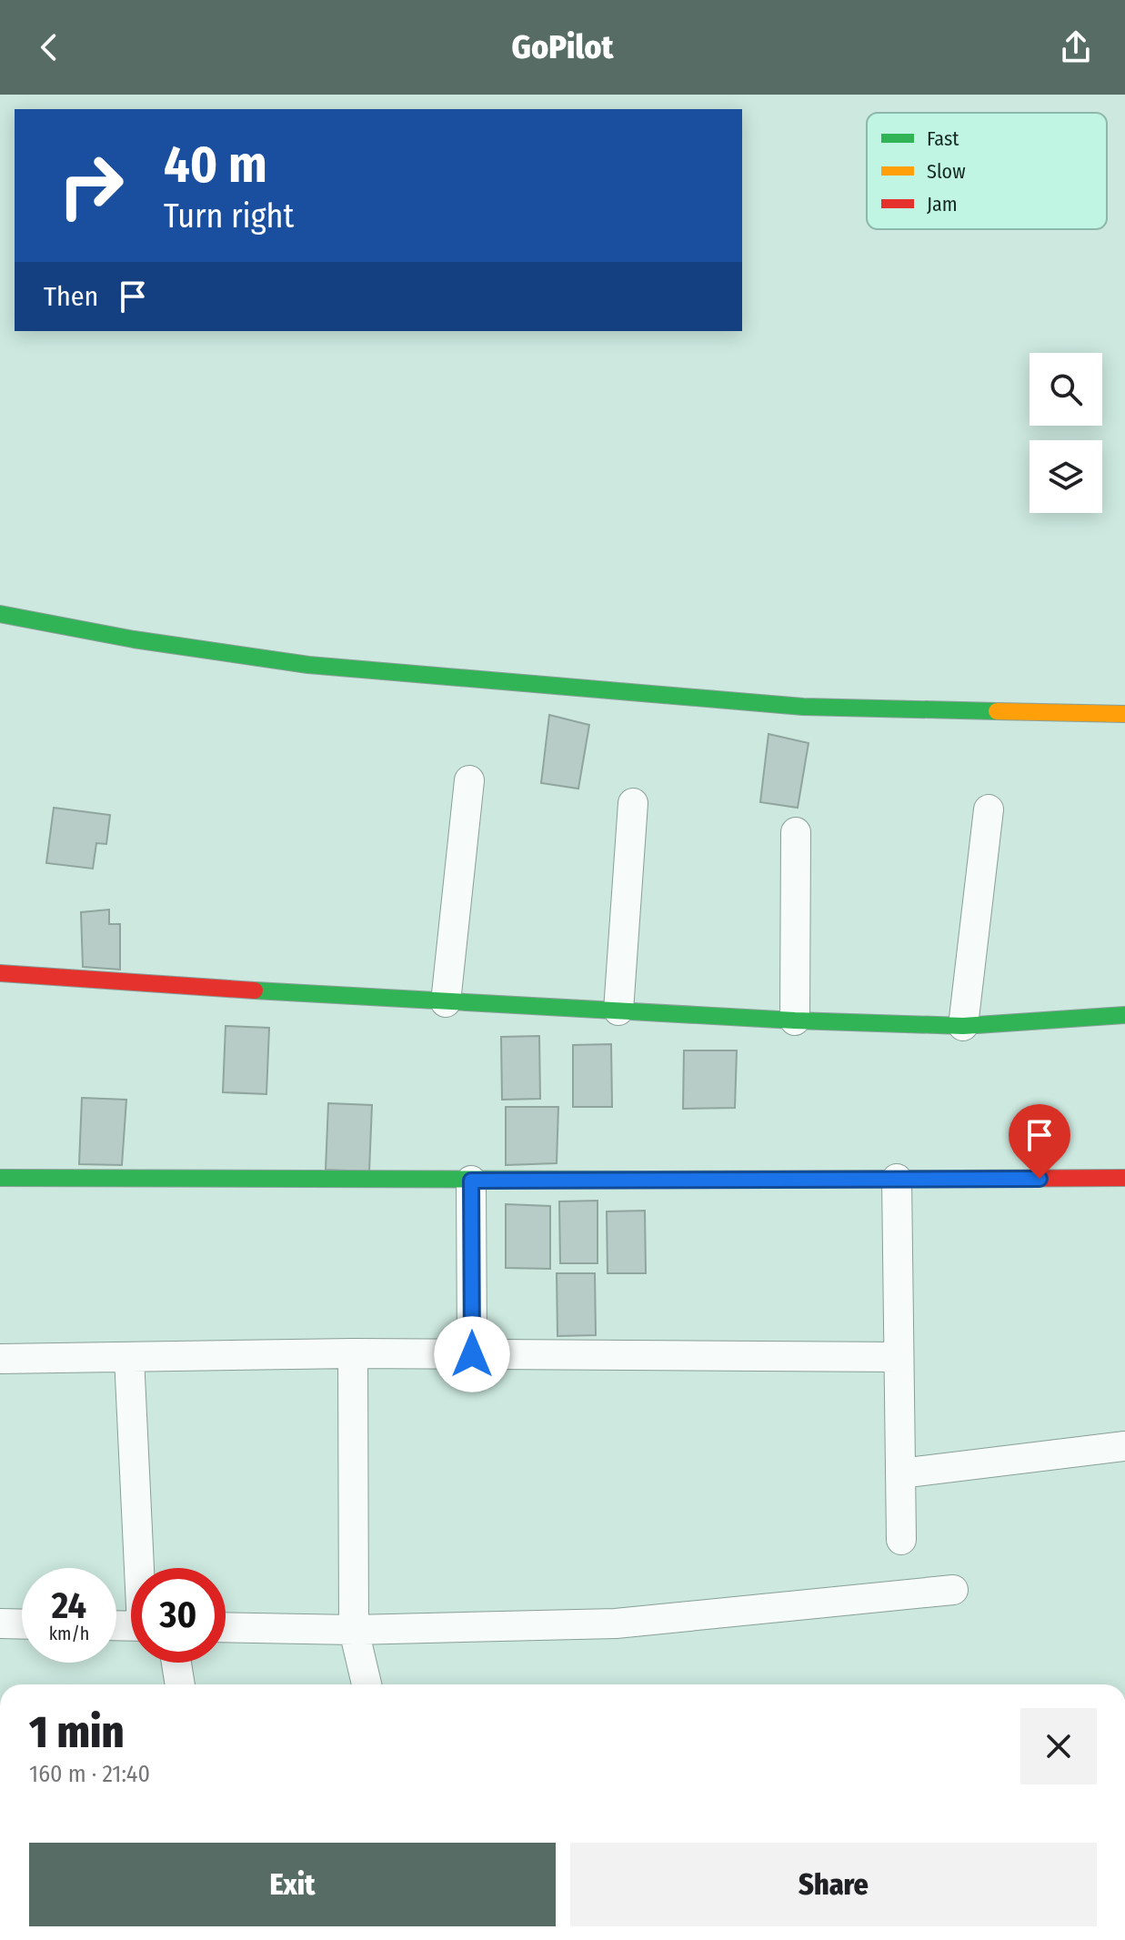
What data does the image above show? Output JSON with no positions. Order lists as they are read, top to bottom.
{
  "legend": ["Fast", "Slow", "Jam"],
  "page": {
    "header": "GoPilot",
    "turn": ["40 m", "Turn right"],
    "then": "Then",
    "speed": "24 km/h",
    "limit": "30",
    "heading": ["1 min", "160 m · 21:40"],
    "buttons": ["Exit", "Share"]
  }
}
